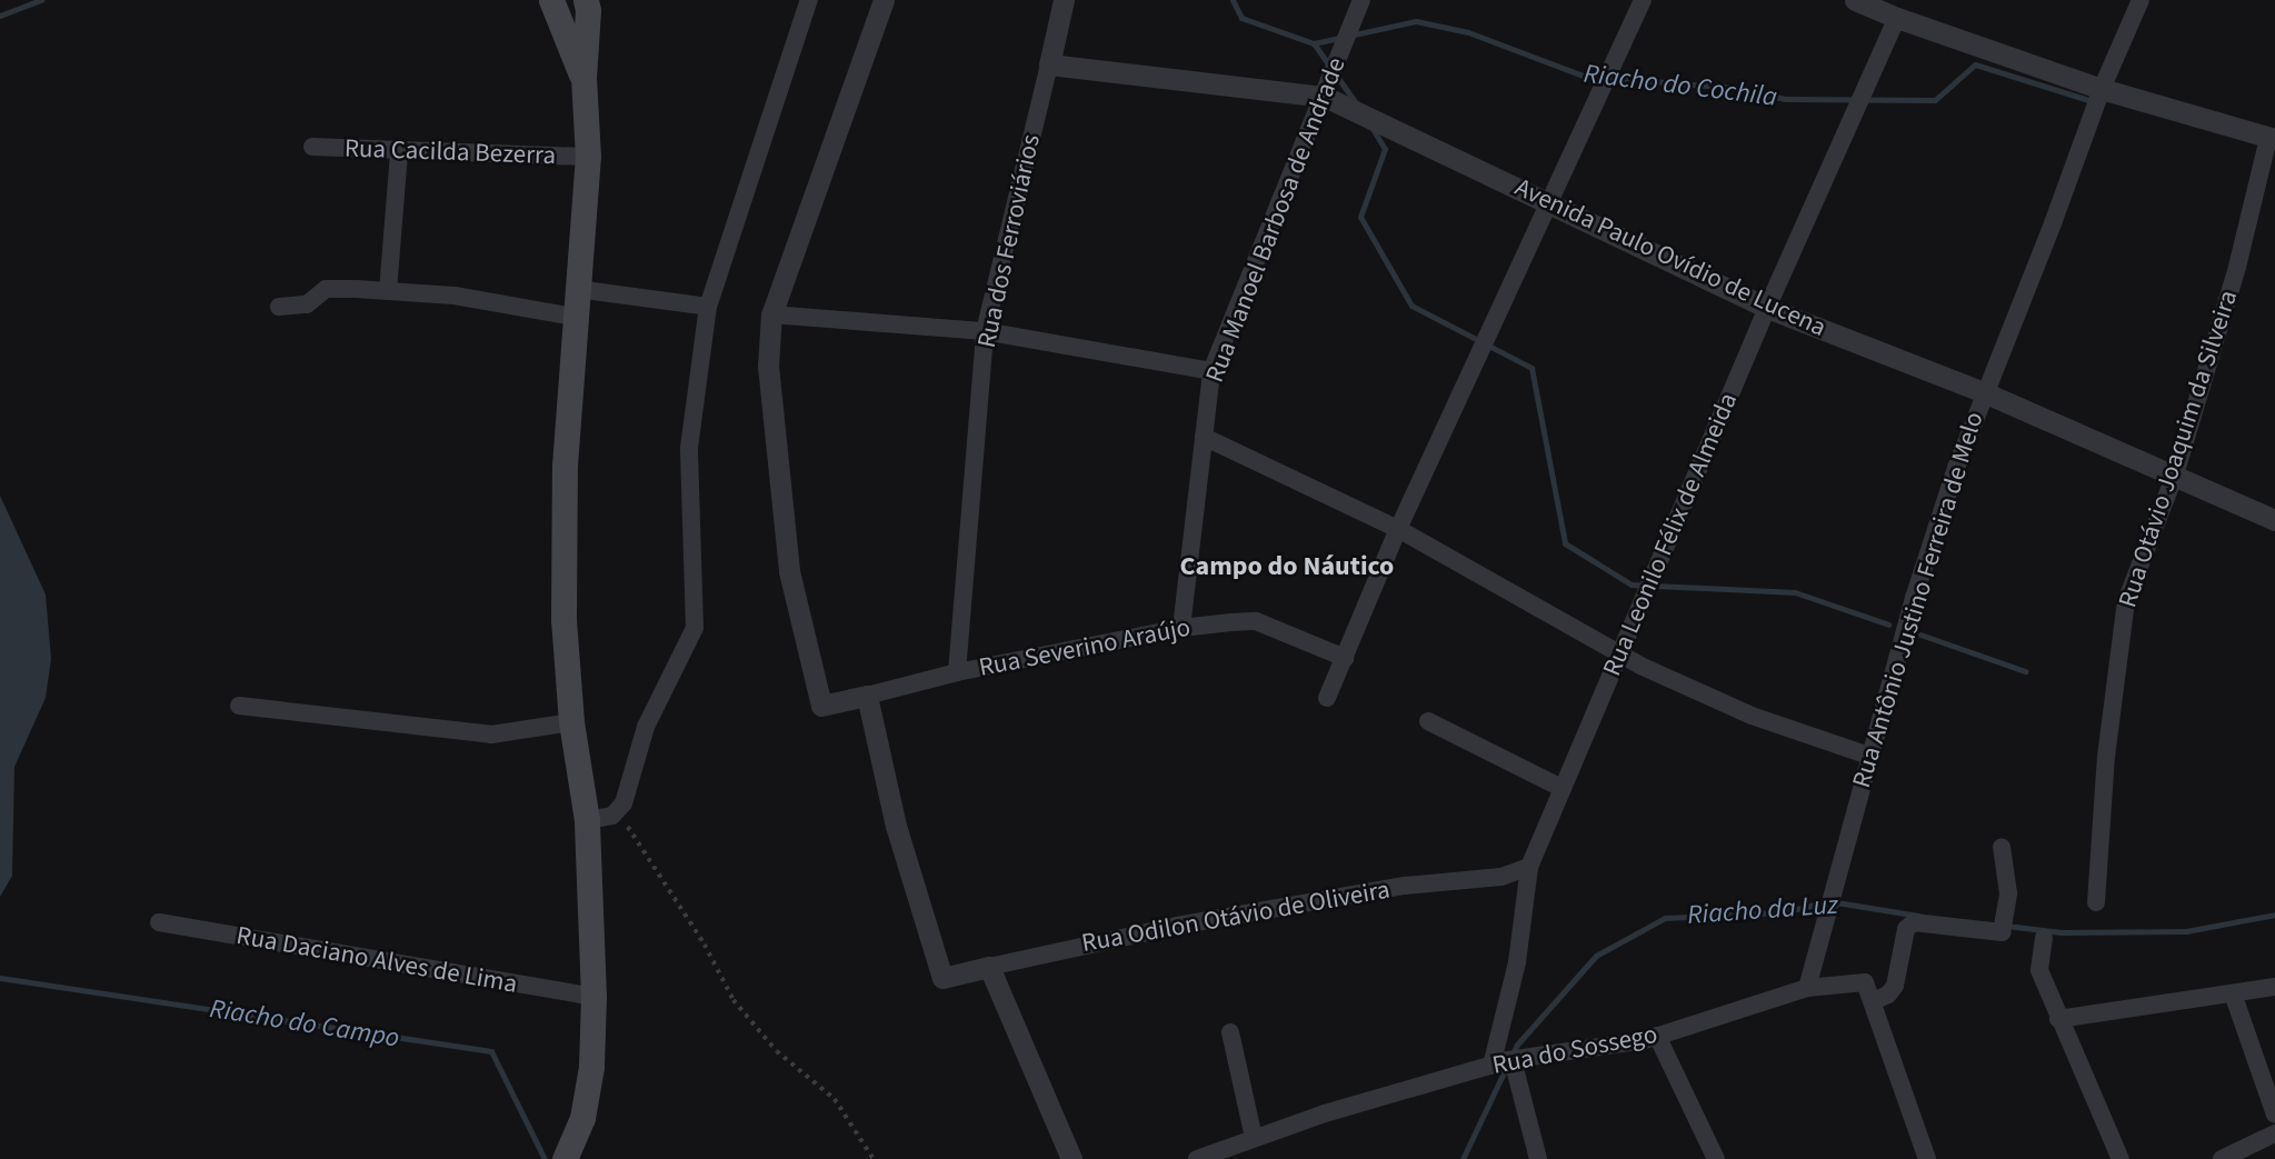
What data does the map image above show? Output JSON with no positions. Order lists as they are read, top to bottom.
{
  "streets": {
    "street": [
      "Rua Cacilda Bezerra",
      "Rua Manoel Barbosa de Andrade",
      "Rua dos Ferroviários",
      "Avenida Paulo Ovídio de Lucena",
      "Rua Otávio Joaquim da Silveira",
      "Rua Leonilo Félix de Almeida",
      "Rua Antônio Justino Ferreira de Melo",
      "Rua Severino Araújo",
      "Rua Odilon Otávio de Oliveira",
      "Rua Daciano Alves de Lima",
      "Rua do Sossego"
    ]
  },
  "crossings": [
    ["Rua Manoel Barbosa de Andrade", "Avenida Paulo Ovídio de Lucena"],
    ["Rua Manoel Barbosa de Andrade", "Rua Severino Araújo"],
    ["Rua dos Ferroviários", "Avenida Paulo Ovídio de Lucena"],
    ["Rua dos Ferroviários", "Rua Severino Araújo"],
    ["Avenida Paulo Ovídio de Lucena", "Rua Otávio Joaquim da Silveira"],
    ["Avenida Paulo Ovídio de Lucena", "Rua Leonilo Félix de Almeida"],
    ["Avenida Paulo Ovídio de Lucena", "Rua Antônio Justino Ferreira de Melo"],
    ["Rua Leonilo Félix de Almeida", "Rua Odilon Otávio de Oliveira"],
    ["Rua Leonilo Félix de Almeida", "Rua do Sossego"],
    ["Rua Antônio Justino Ferreira de Melo", "Rua do Sossego"],
    ["Rua Severino Araújo", "Rua Odilon Otávio de Oliveira"]
  ],
  "districts": ["Campo do Náutico"],
  "water": ["Riacho do Cochila", "Riacho da Luz", "Riacho do Campo"]
}
